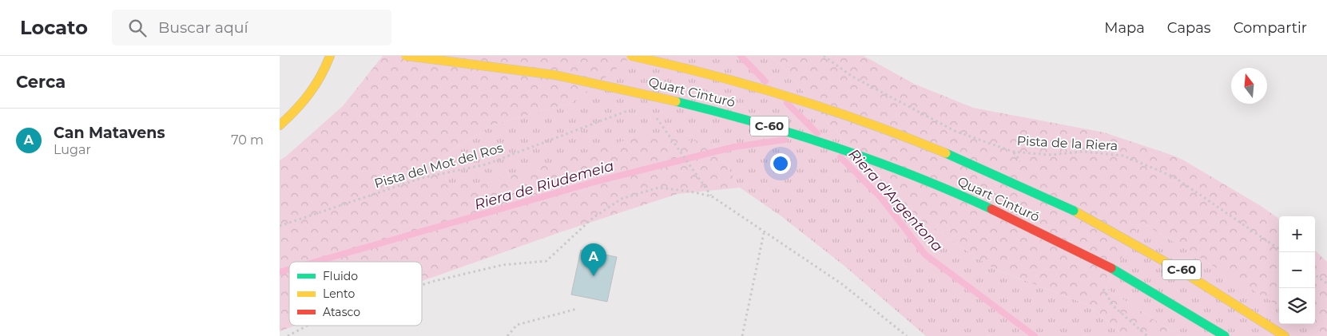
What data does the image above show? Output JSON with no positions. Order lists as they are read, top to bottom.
{
  "streets": {
    "main road": ["Quart Cinturó", "C-60"],
    "path": ["Pista de la Riera", "Pista del Mot del Ros"]
  },
  "water": ["Riera de Riudemeia", "Riera d'Argentona"],
  "legend": ["Fluido", "Lento", "Atasco"],
  "north": "top",
  "page": {
    "header": "Locato",
    "search": "Buscar aquí",
    "nav": ["Mapa", "Capas", "Compartir"],
    "heading": "Cerca",
    "list": [
      {
        "mark": "A",
        "name": "Can Matavens",
        "note": "Lugar",
        "value": "70 m"
      }
    ],
    "map_buttons": ["+", "−"],
    "pins": "A"
  }
}
